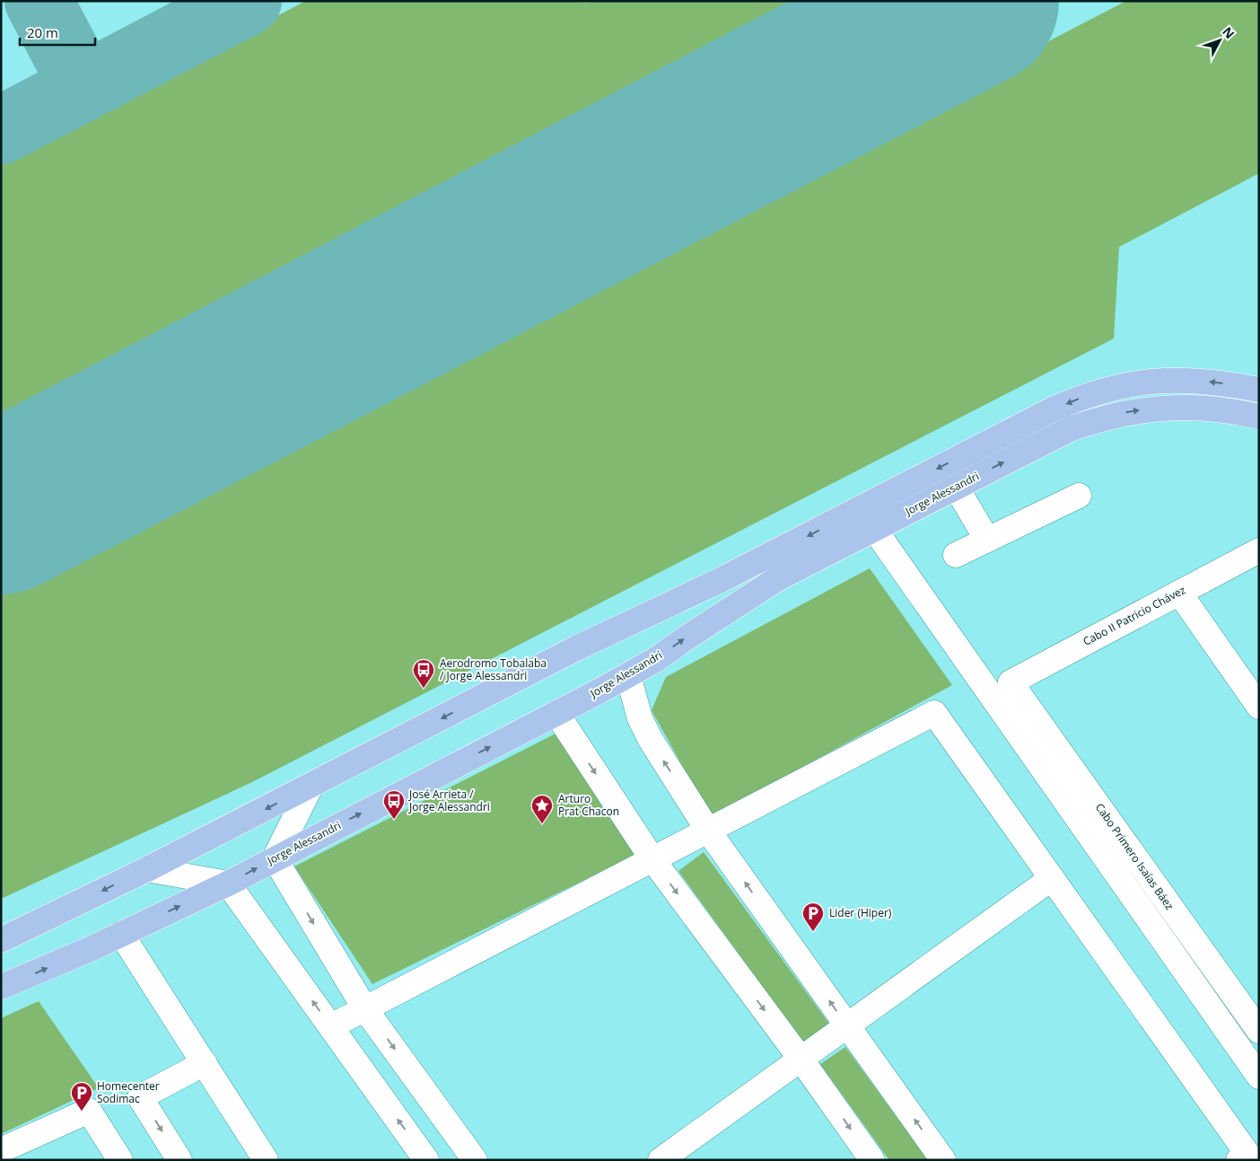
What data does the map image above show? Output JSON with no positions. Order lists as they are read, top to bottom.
{
  "streets": {
    "main road": ["Jorge Alessandri"],
    "street": ["Cabo II Patricio Chávez", "Cabo Primero Isaías Báez"]
  },
  "crossings": [
    ["Cabo II Patricio Chávez", "Cabo Primero Isaías Báez"]
  ],
  "places": {
    "bus stop": ["Aerodromo Tobalaba / Jorge Alessandri", "José Arrieta / Jorge Alessandri"],
    "place": ["Arturo Prat Chacon"],
    "parking": ["Lider (Hiper)", "Homecenter Sodimac"]
  },
  "scale_bar": "20 m",
  "north": "top right"
}
